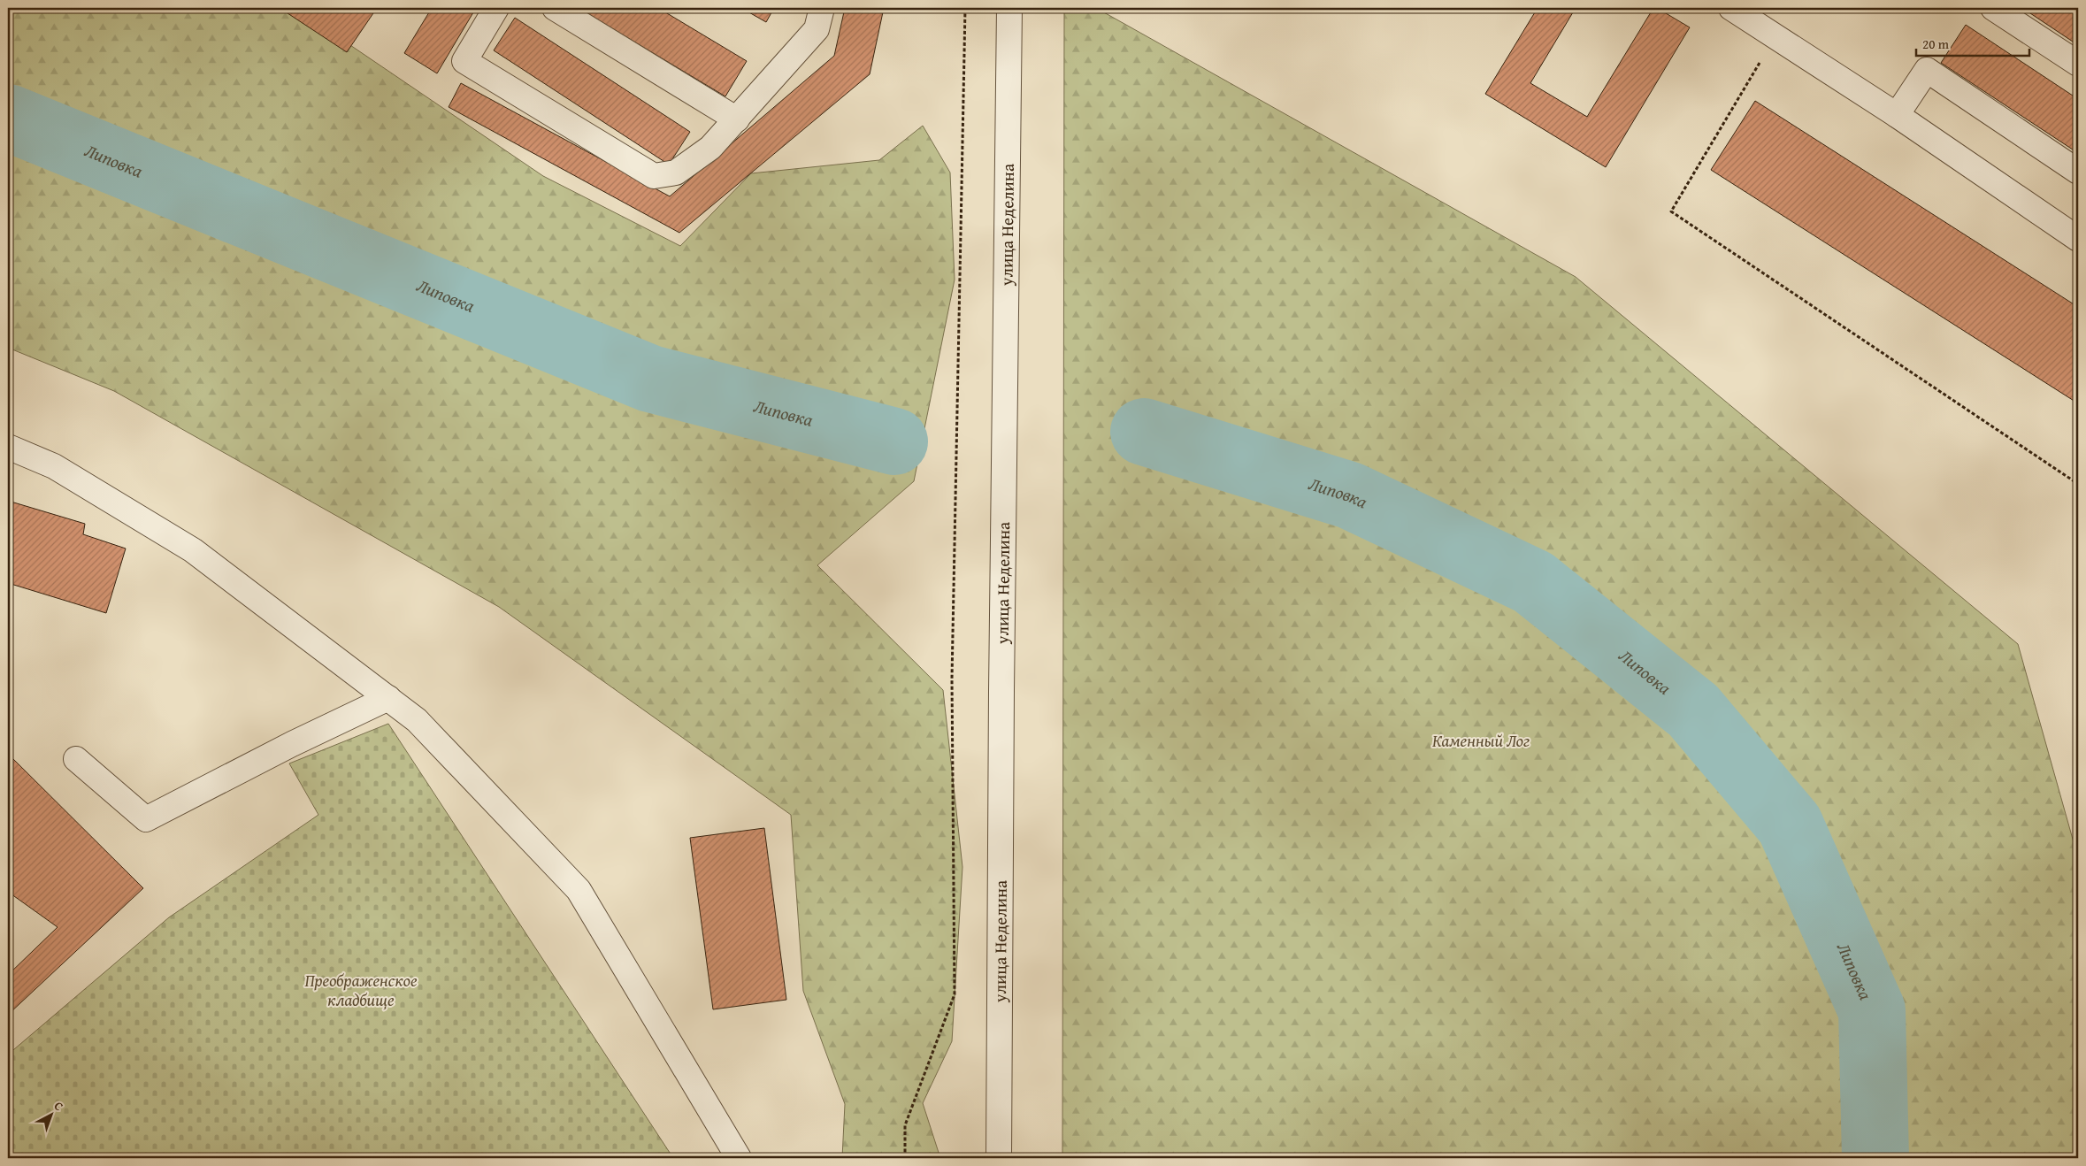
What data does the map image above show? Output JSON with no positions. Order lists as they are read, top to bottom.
{
  "streets": {
    "street": ["улица Неделина"]
  },
  "water": ["Липовка"],
  "parks": ["Каменный Лог", "Преображенское кладбище"],
  "scale_bar": "20 m",
  "north": "top right"
}
